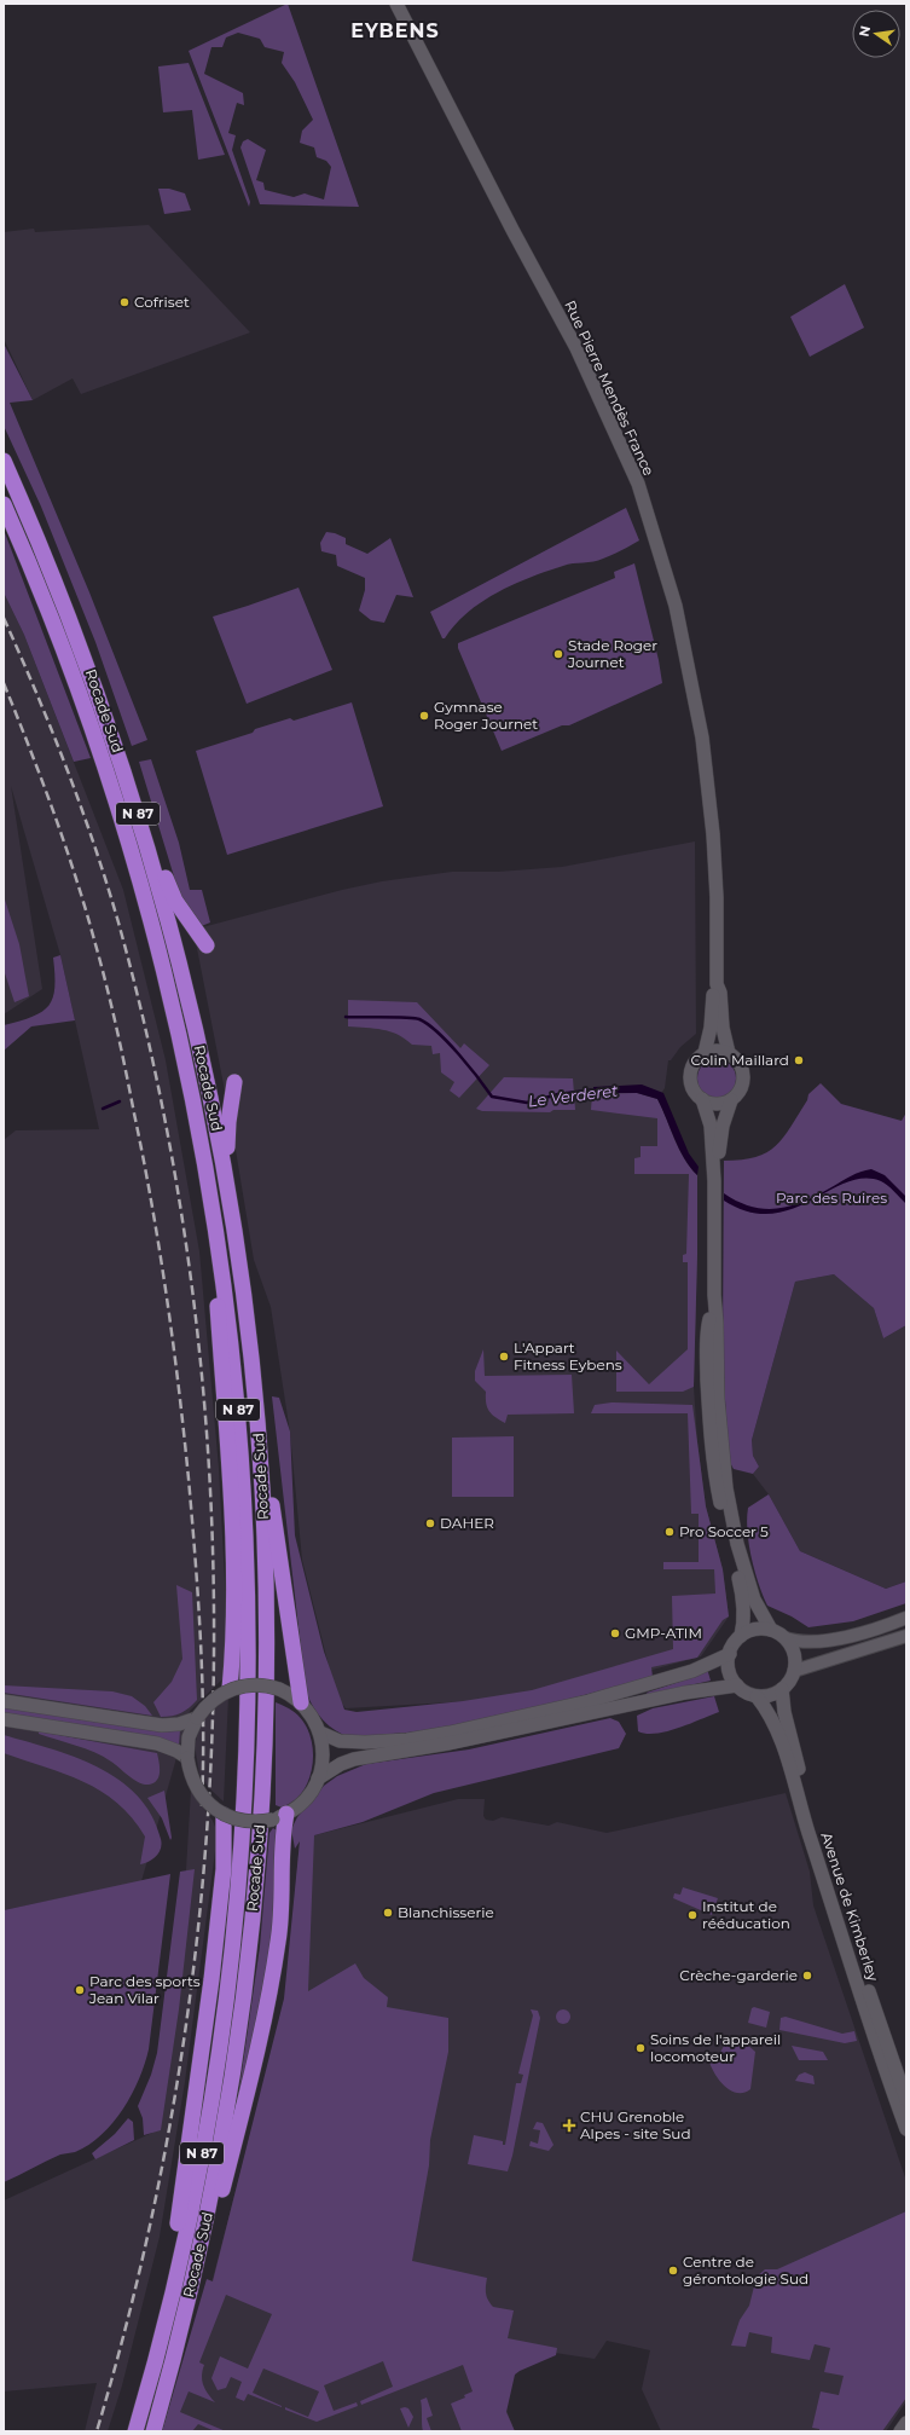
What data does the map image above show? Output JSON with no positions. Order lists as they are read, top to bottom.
{
  "streets": {
    "highway": ["Rocade Sud", "N 87"],
    "main road": ["Rue Pierre Mendès France", "Avenue de Kimberley"]
  },
  "crossings": [
    ["Rocade Sud", "N 87"]
  ],
  "districts": ["EYBENS"],
  "water": ["Le Verderet"],
  "parks": ["Parc des Ruires"],
  "places": {
    "other": [
      "Cofriset",
      "Stade Roger Journet",
      "Gymnase Roger Journet",
      "Colin Maillard",
      "L'Appart Fitness Eybens",
      "DAHER",
      "Pro Soccer 5",
      "GMP-ATIM",
      "Blanchisserie",
      "Institut de rééducation",
      "Crèche-garderie",
      "Parc des sports Jean Vilar",
      "Soins de l'appareil locomoteur",
      "Centre de gérontologie Sud"
    ],
    "health": ["CHU Grenoble Alpes - site Sud"]
  },
  "north": "left"
}
